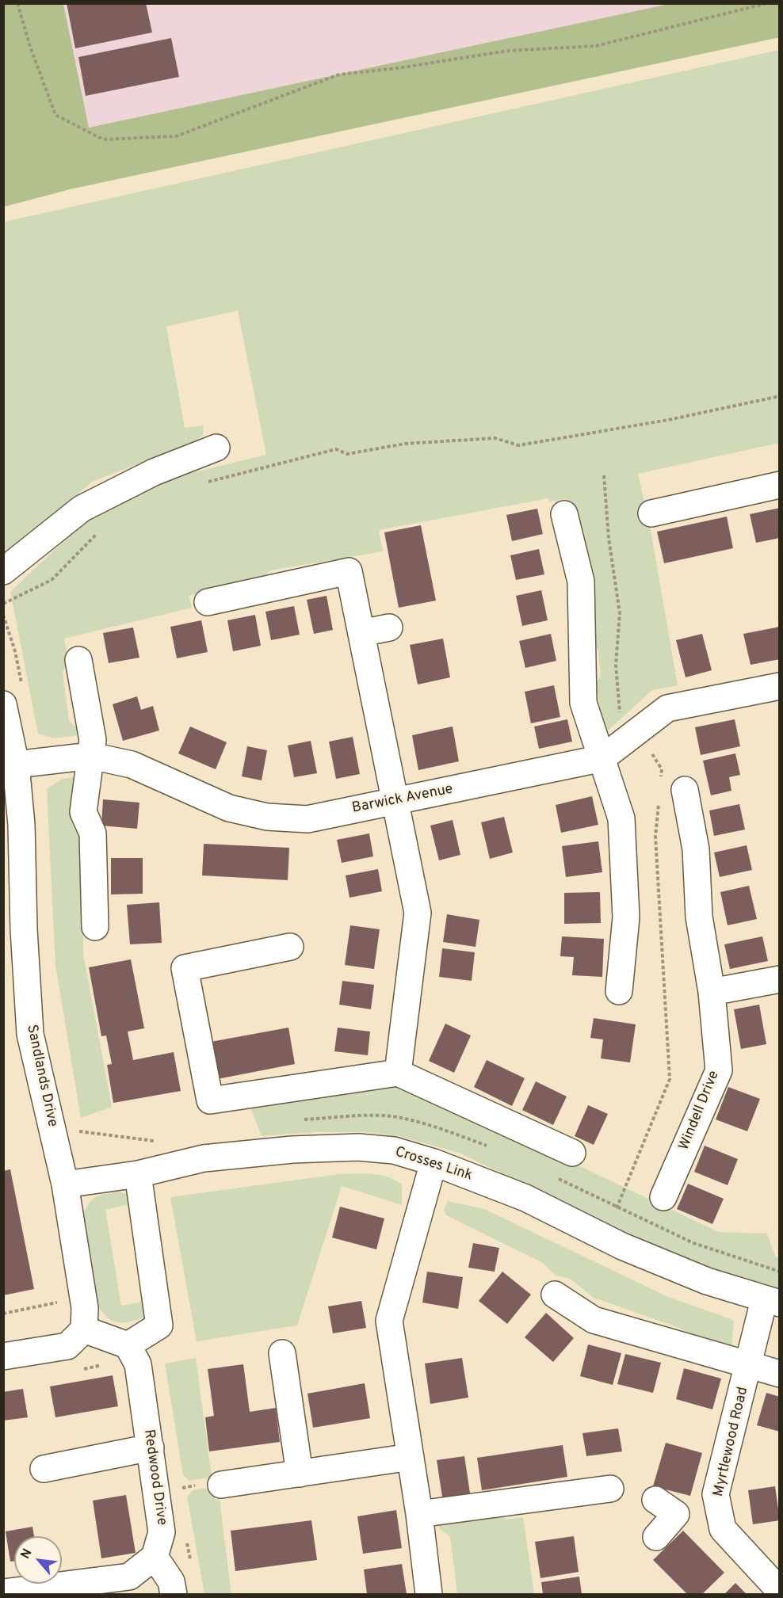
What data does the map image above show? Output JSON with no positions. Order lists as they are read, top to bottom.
{
  "streets": {
    "street": [
      "Barwick Avenue",
      "Sandlands Drive",
      "Windell Drive",
      "Crosses Link",
      "Myrtlewood Road",
      "Redwood Drive"
    ]
  },
  "crossings": [
    ["Barwick Avenue", "Sandlands Drive"],
    ["Sandlands Drive", "Crosses Link"],
    ["Crosses Link", "Myrtlewood Road"]
  ],
  "north": "top left"
}
